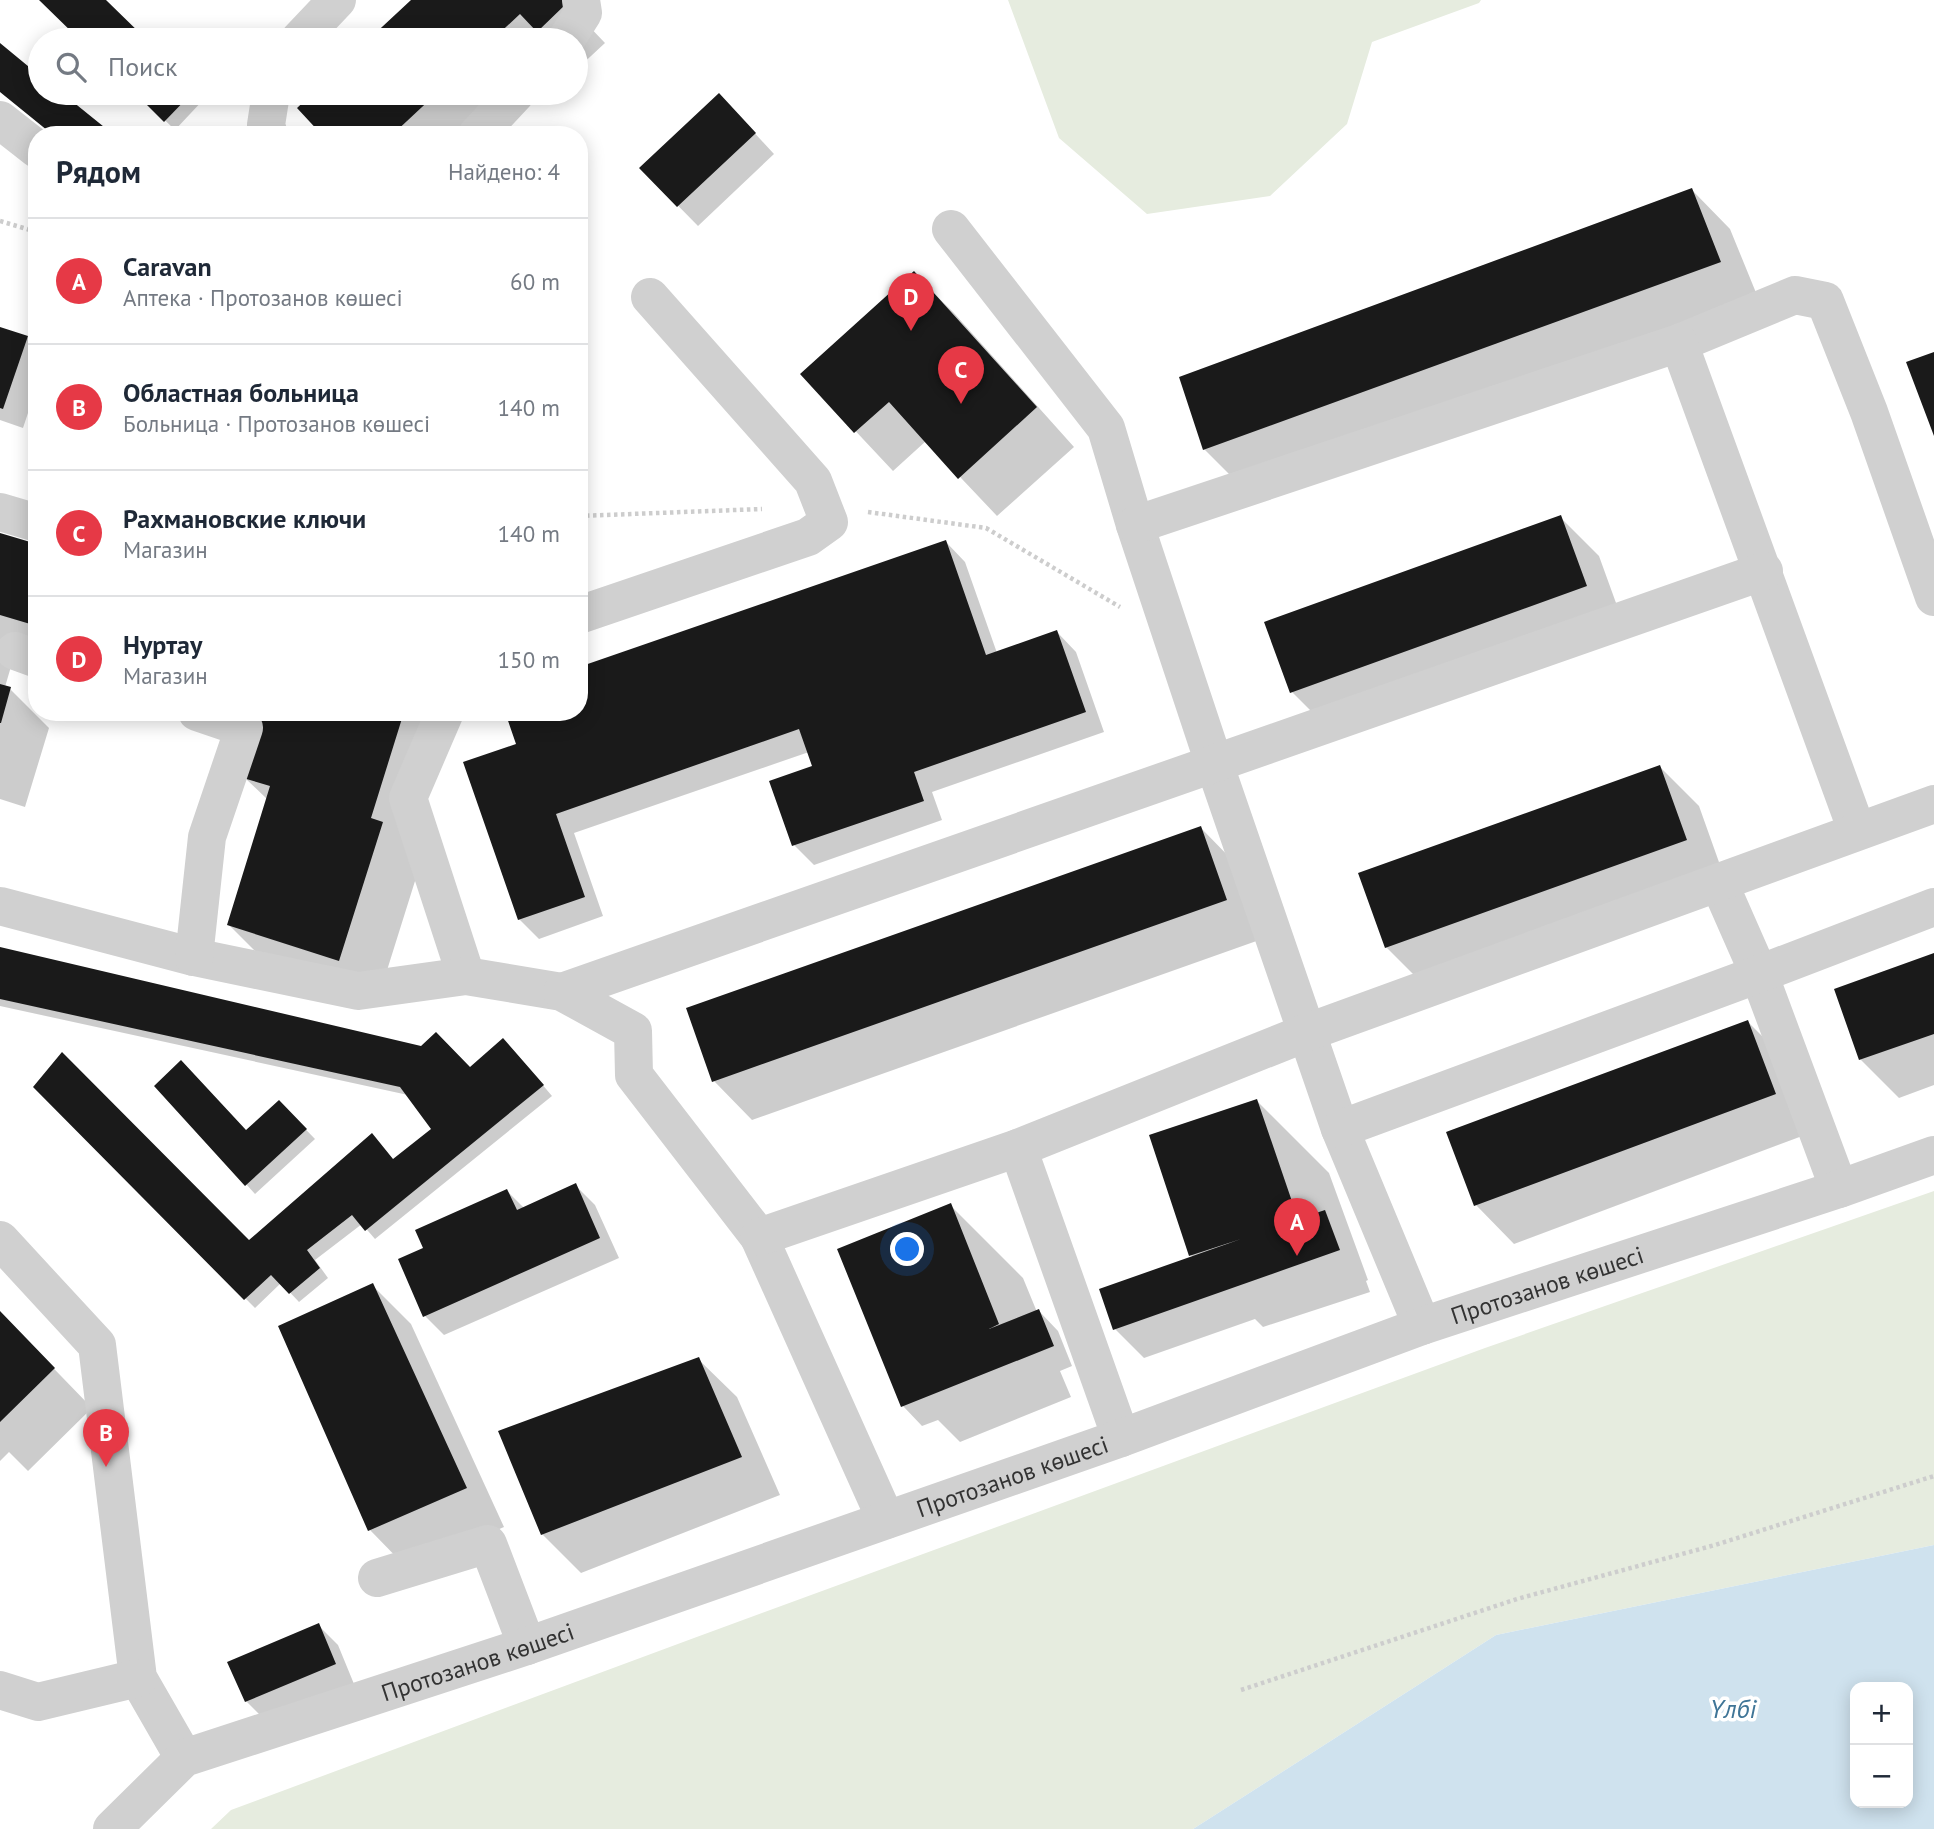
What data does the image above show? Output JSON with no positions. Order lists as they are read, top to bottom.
{
  "streets": {
    "street": ["Протозанов көшесі"]
  },
  "water": ["Үлбі"],
  "page": {
    "search": "Поиск",
    "heading": ["Рядом", "Найдено: 4"],
    "list": [
      {
        "mark": "A",
        "name": "Caravan",
        "note": "Аптека · Протозанов көшесі",
        "value": "60 m"
      },
      {
        "mark": "B",
        "name": "Областная больница",
        "note": "Больница · Протозанов көшесі",
        "value": "140 m"
      },
      {
        "mark": "C",
        "name": "Рахмановские ключи",
        "note": "Магазин",
        "value": "140 m"
      },
      {
        "mark": "D",
        "name": "Нуртау",
        "note": "Магазин",
        "value": "150 m"
      }
    ],
    "pins": [
      "D",
      "C",
      "A",
      "B"
    ],
    "map_buttons": ["+", "−"]
  }
}
